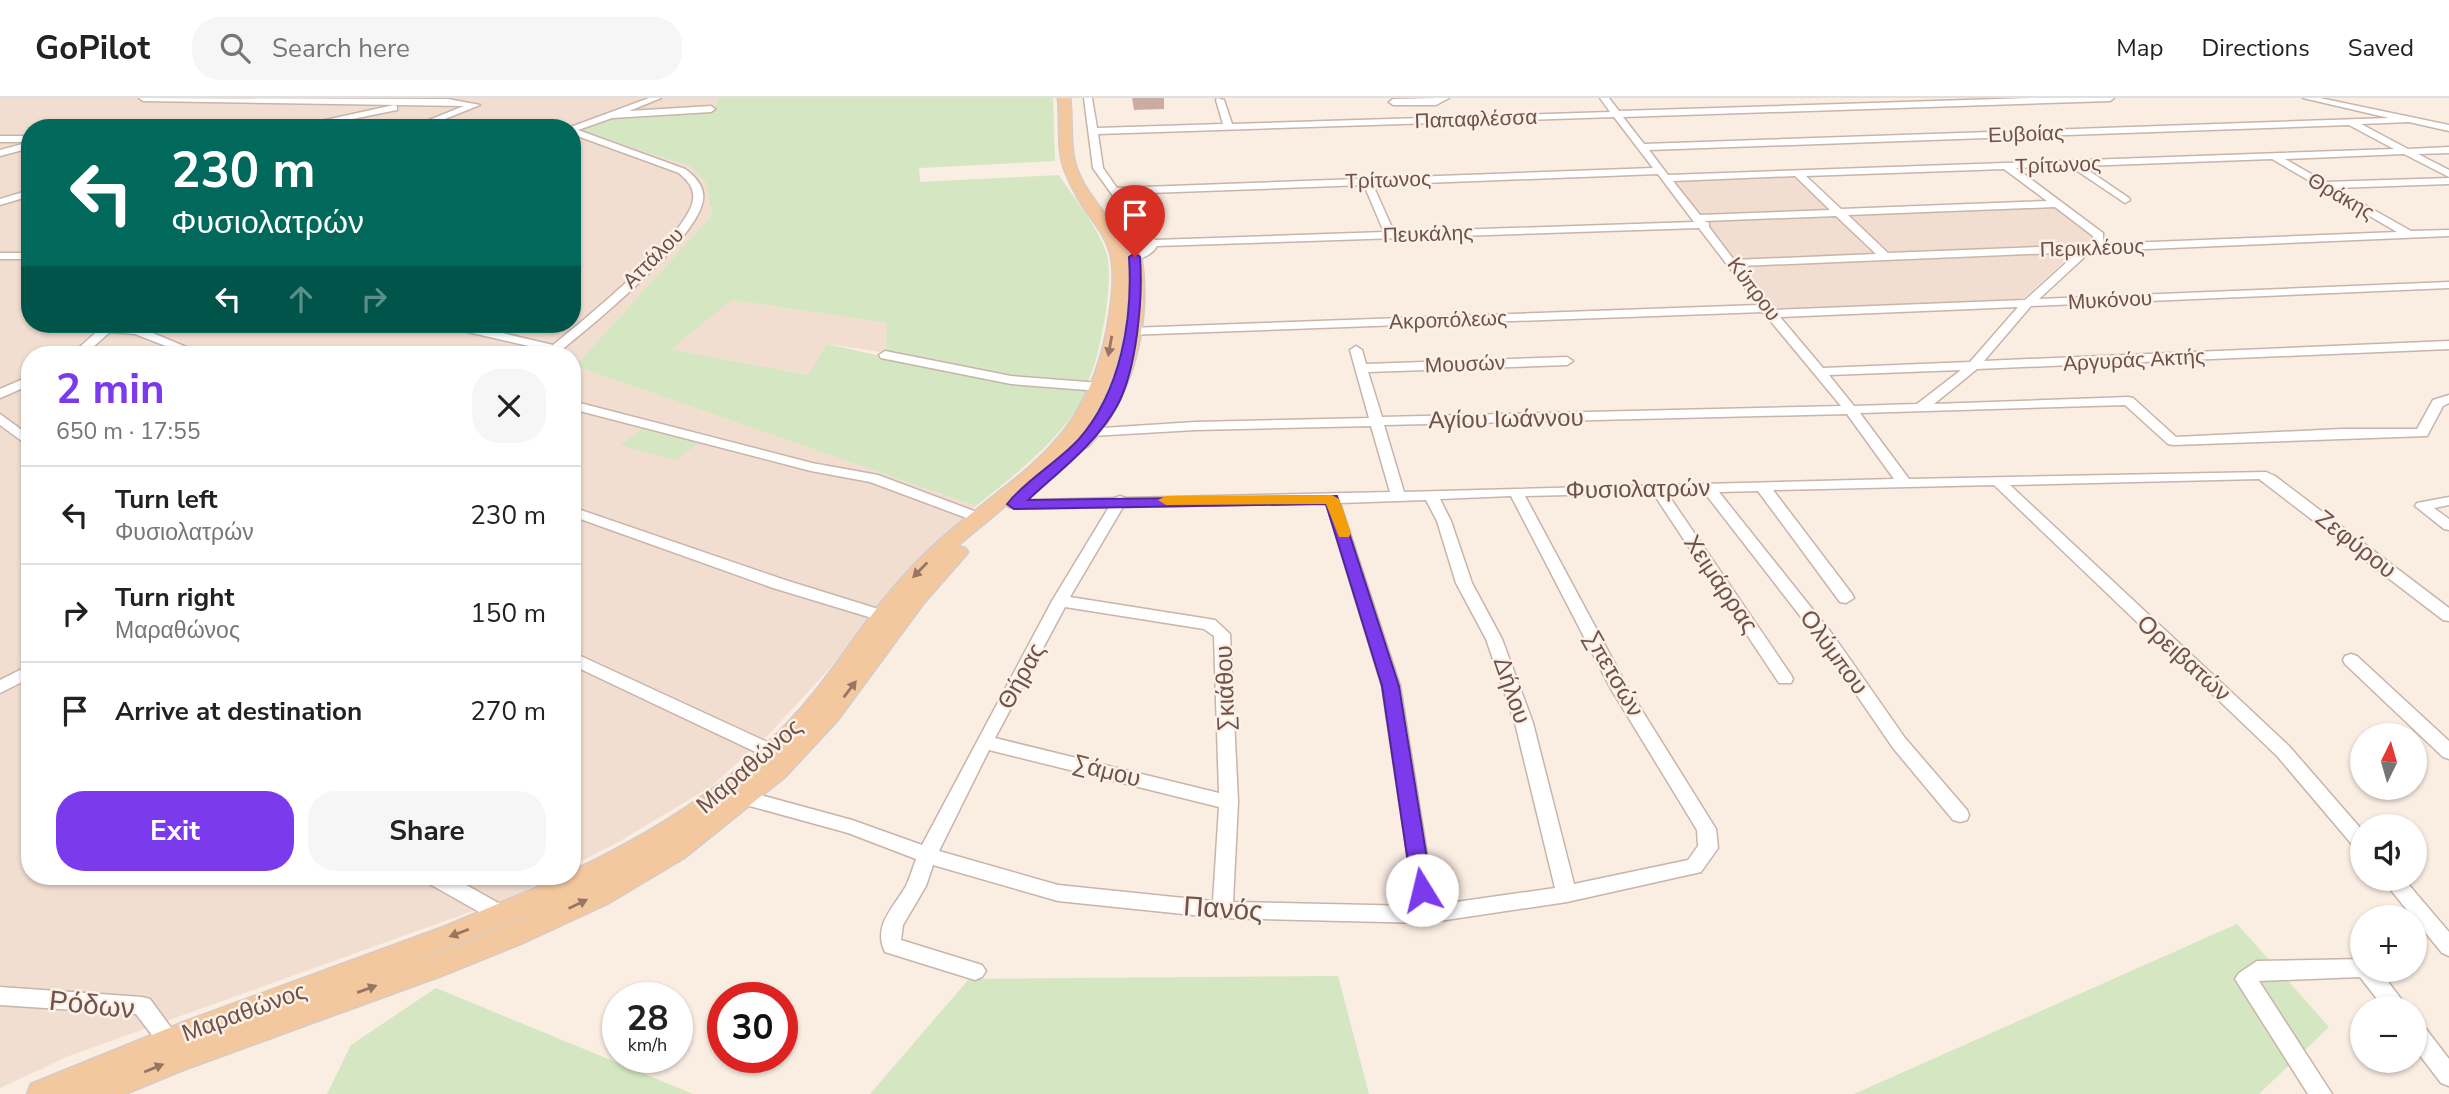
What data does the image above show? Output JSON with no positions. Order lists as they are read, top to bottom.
{
  "streets": {
    "main road": ["Μαραθώνος"],
    "street": [
      "Παπαφλέσσα",
      "Ευβοίας",
      "Τρίτωνος",
      "Θράκης",
      "Πευκάλης",
      "Περικλέους",
      "Αττάλου",
      "Κύπρου",
      "Μυκόνου",
      "Ακροπόλεως",
      "Αργυράς Ακτής",
      "Μουσών",
      "Αγίου Ιωάννου",
      "Φυσιολατρών",
      "Ζεφύρου",
      "Χειμάρρας",
      "Ολύμπου",
      "Ορειβατών",
      "Σπετσών",
      "Θήρας",
      "Σκιάθου",
      "Δήλου",
      "Σάμου",
      "Πανός",
      "Ρόδων"
    ]
  },
  "crossings": [
    ["Παπαφλέσσα", "Κύπρου"],
    ["Ευβοίας", "Κύπρου"],
    ["Τρίτωνος", "Θράκης"],
    ["Τρίτωνος", "Κύπρου"],
    ["Θράκης", "Περικλέους"],
    ["Πευκάλης", "Κύπρου"],
    ["Πευκάλης", "Μαραθώνος"],
    ["Περικλέους", "Κύπρου"],
    ["Κύπρου", "Μυκόνου"],
    ["Κύπρου", "Ακροπόλεως"],
    ["Κύπρου", "Αργυράς Ακτής"],
    ["Κύπρου", "Αγίου Ιωάννου"],
    ["Κύπρου", "Φυσιολατρών"],
    ["Μυκόνου", "Ακροπόλεως"],
    ["Ακροπόλεως", "Μαραθώνος"],
    ["Αγίου Ιωάννου", "Μαραθώνος"],
    ["Φυσιολατρών", "Ζεφύρου"],
    ["Φυσιολατρών", "Χειμάρρας"],
    ["Φυσιολατρών", "Ολύμπου"],
    ["Φυσιολατρών", "Ορειβατών"],
    ["Φυσιολατρών", "Σπετσών"],
    ["Φυσιολατρών", "Θήρας"],
    ["Φυσιολατρών", "Δήλου"],
    ["Φυσιολατρών", "Μαραθώνος"],
    ["Σπετσών", "Πανός"],
    ["Θήρας", "Σκιάθου"],
    ["Θήρας", "Σάμου"],
    ["Θήρας", "Πανός"],
    ["Σκιάθου", "Σάμου"],
    ["Σκιάθου", "Πανός"],
    ["Δήλου", "Πανός"],
    ["Μαραθώνος", "Πανός"],
    ["Μαραθώνος", "Ρόδων"]
  ],
  "north": "top",
  "page": {
    "header": "GoPilot",
    "search": "Search here",
    "nav": ["Map", "Directions", "Saved"],
    "turn": ["230 m", "Φυσιολατρών"],
    "heading": ["2 min", "650 m · 17:55"],
    "list": [
      {
        "name": "Turn left",
        "note": "Φυσιολατρών",
        "value": "230 m"
      },
      {
        "name": "Turn right",
        "note": "Μαραθώνος",
        "value": "150 m"
      },
      {
        "name": "Arrive at destination",
        "value": "270 m"
      }
    ],
    "map_buttons": ["+", "−"],
    "buttons": ["Exit", "Share"],
    "speed": "28 km/h",
    "limit": "30"
  }
}
